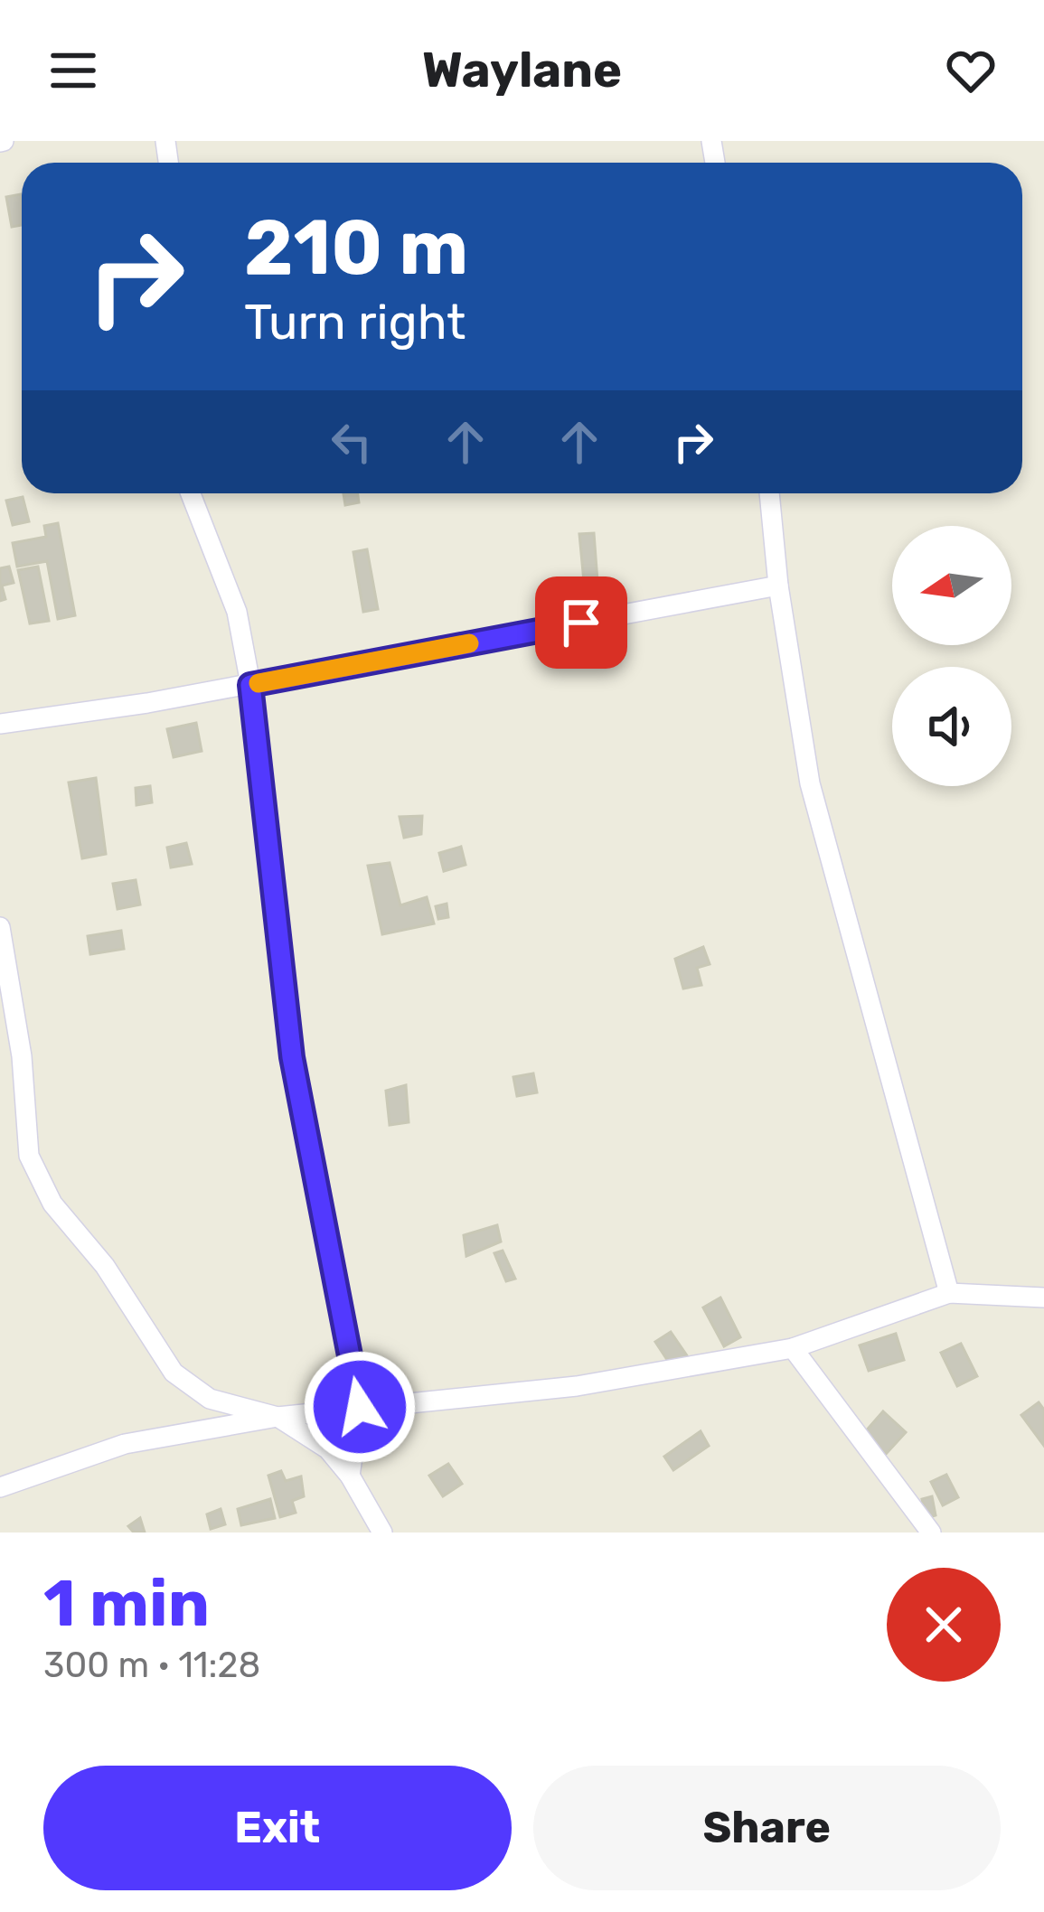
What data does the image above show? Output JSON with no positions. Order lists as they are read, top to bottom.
{
  "north": "left",
  "page": {
    "header": "Waylane",
    "turn": ["210 m", "Turn right"],
    "heading": ["1 min", "300 m · 11:28"],
    "buttons": ["Exit", "Share"]
  }
}
